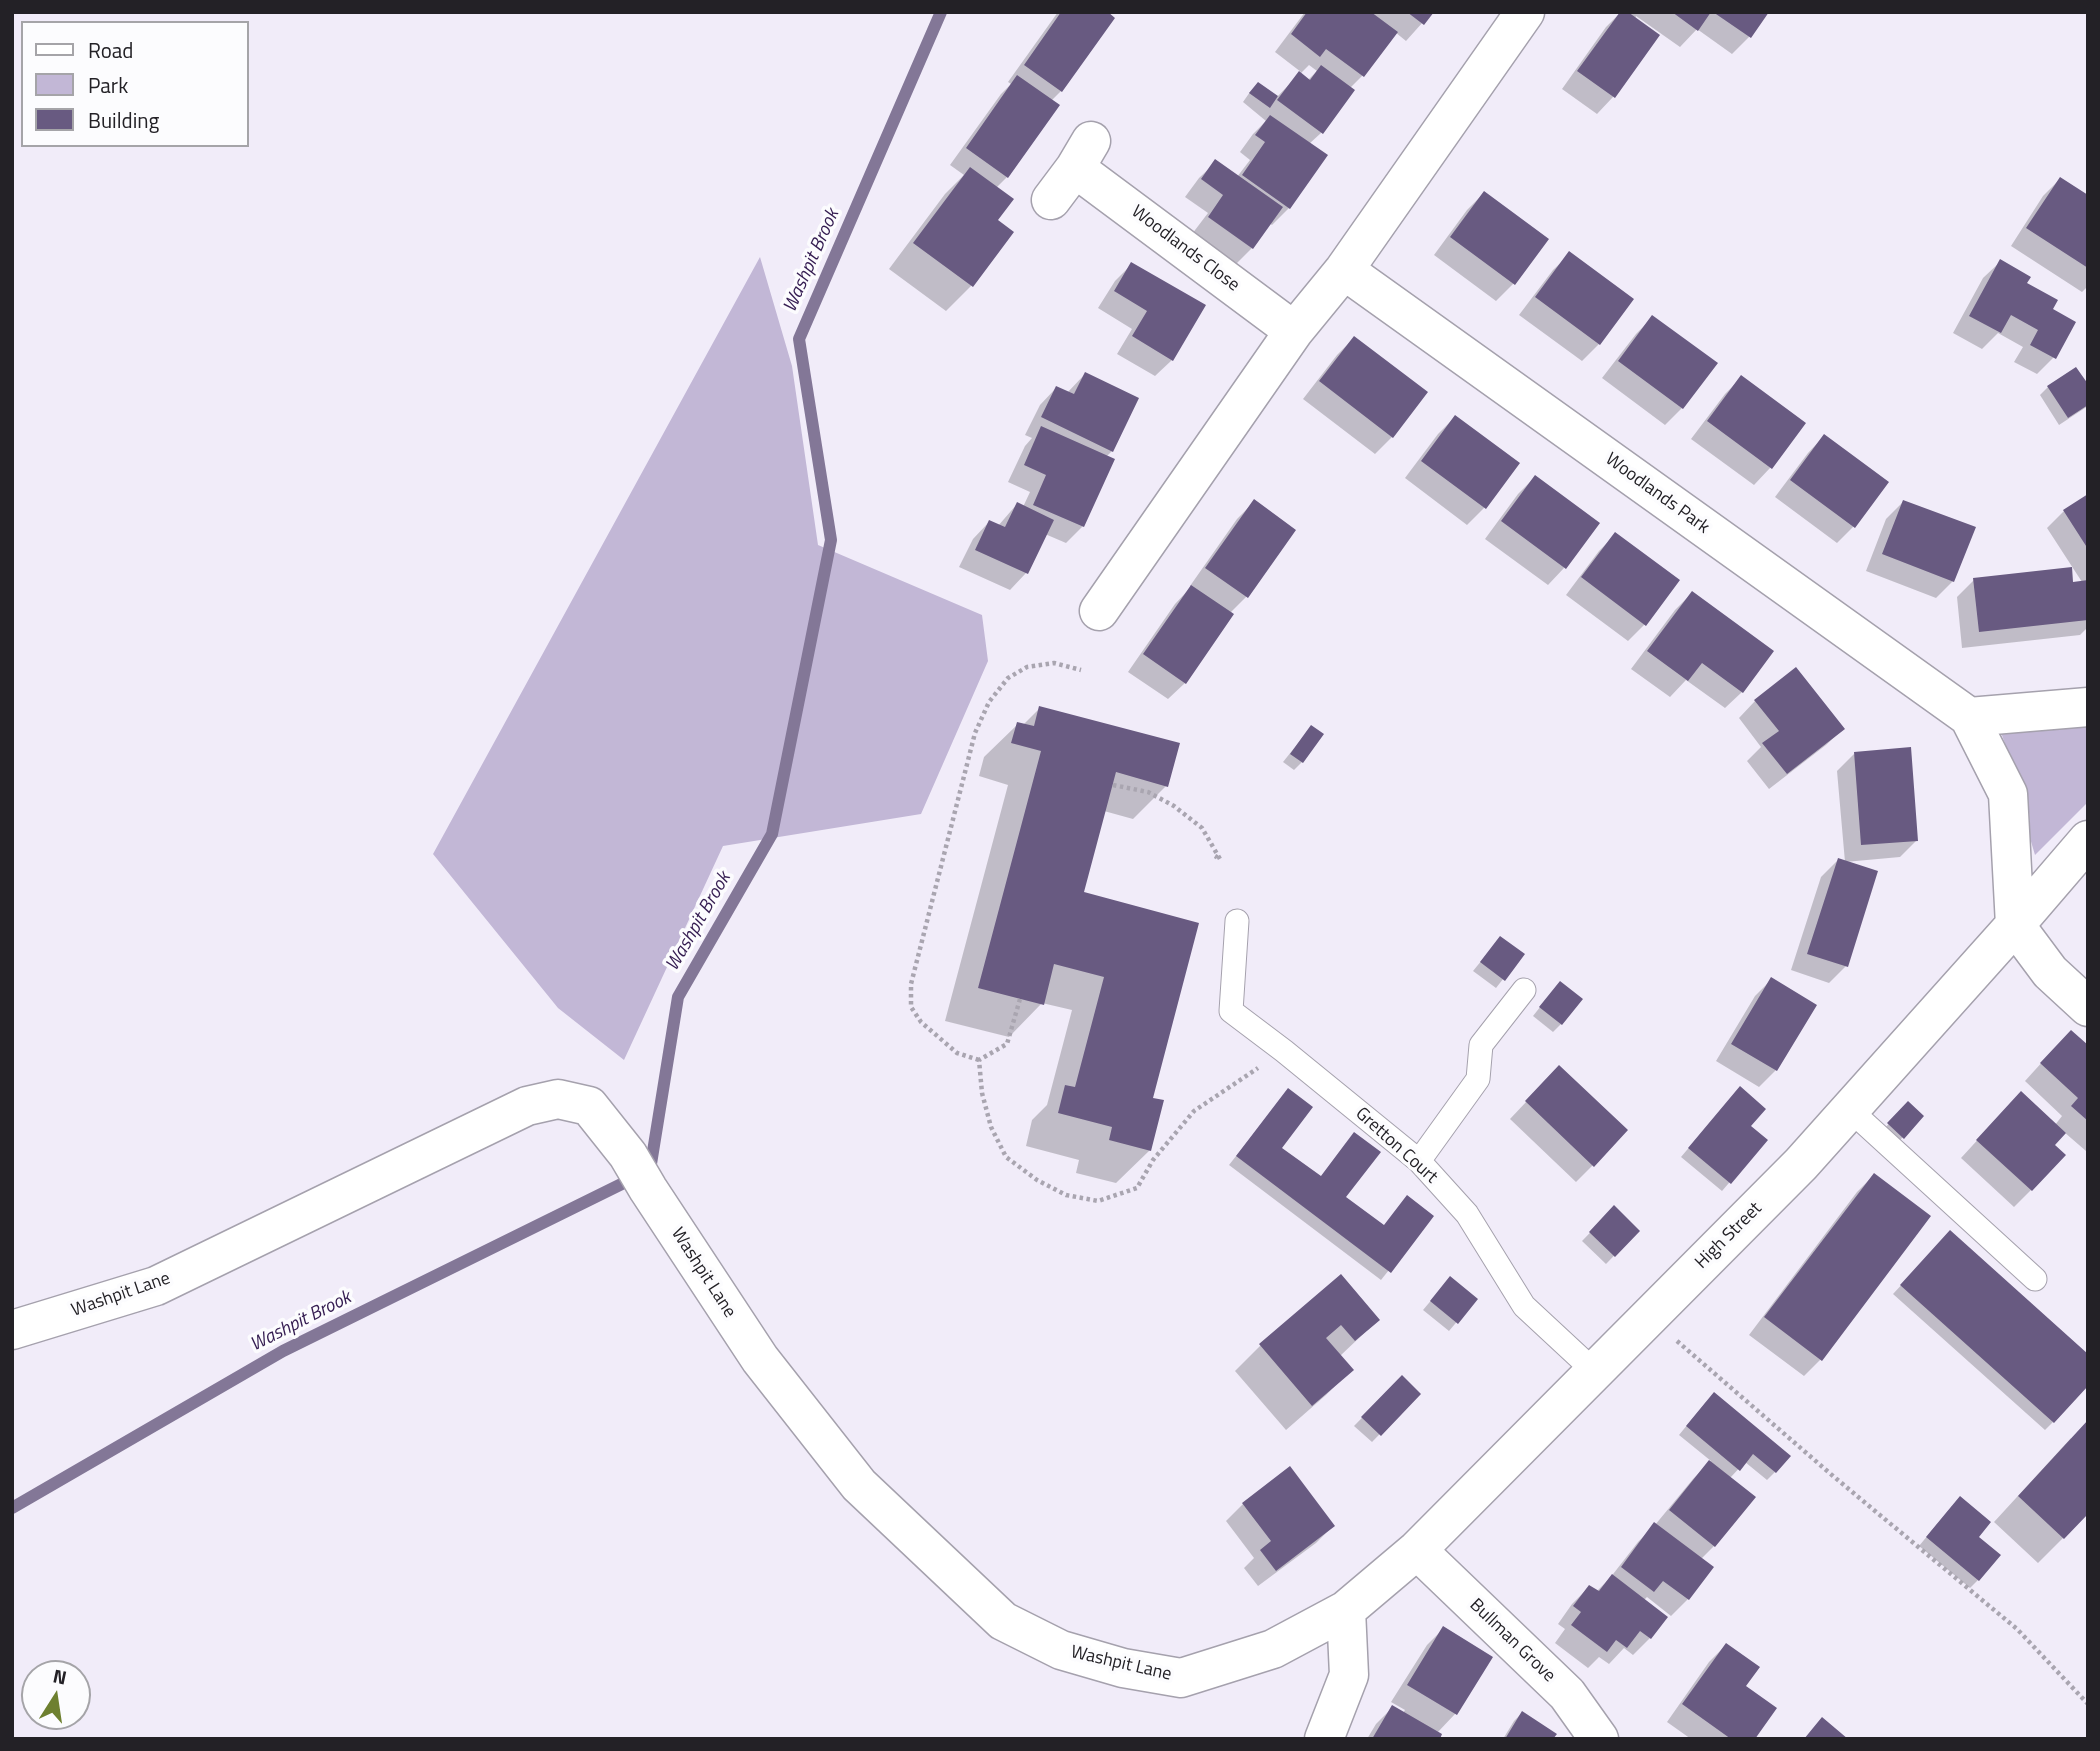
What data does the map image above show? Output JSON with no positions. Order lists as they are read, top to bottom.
{
  "streets": {
    "street": [
      "Woodlands Close",
      "Woodlands Park",
      "High Street",
      "Washpit Lane",
      "Bullman Grove"
    ],
    "lane": ["Gretton Court"]
  },
  "crossings": [
    ["Woodlands Park", "High Street"],
    ["Gretton Court", "High Street"],
    ["High Street", "Washpit Lane"],
    ["High Street", "Bullman Grove"]
  ],
  "water": ["Washpit Brook"],
  "legend": ["Road", "Park", "Building"],
  "north": "top"
}
